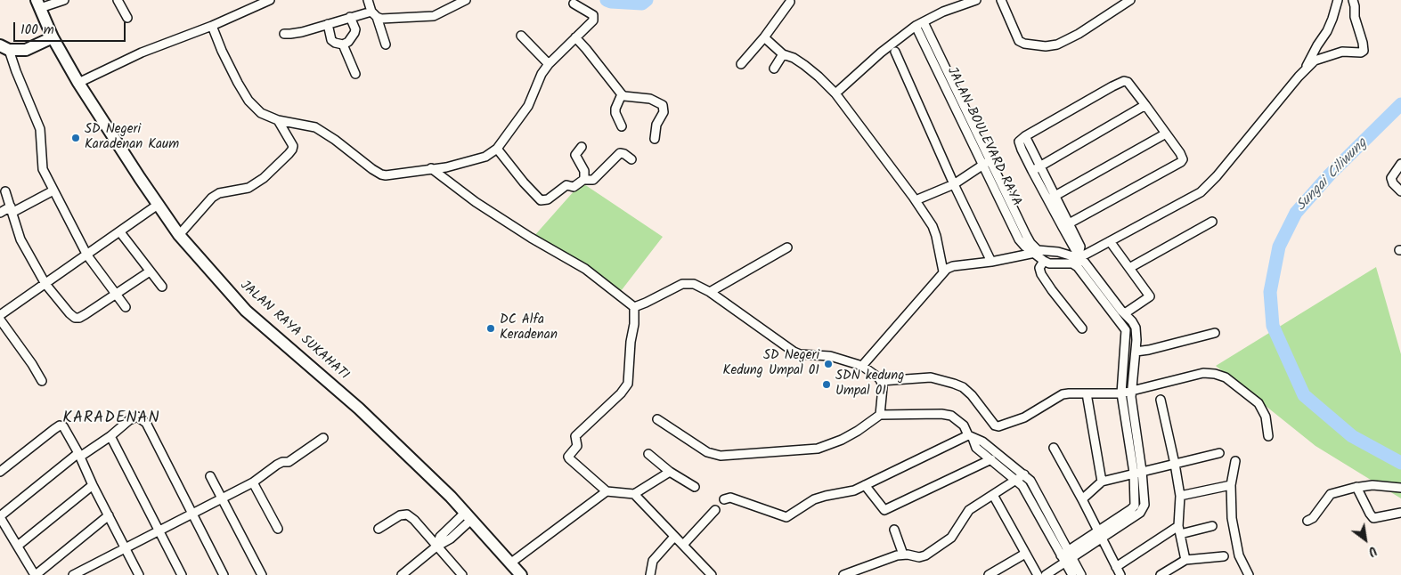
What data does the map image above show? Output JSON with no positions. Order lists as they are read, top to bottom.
{
  "streets": {
    "main road": ["JALAN RAYA SUKAHATI"],
    "street": ["JALAN BOULEVARD RAYA"]
  },
  "districts": ["KARADENAN"],
  "water": ["Sungai Ciliwung"],
  "places": [
    "SD Negeri Karadenan Kaum",
    "DC Alfa Keradenan",
    "SD Negeri Kedung Umpal 01",
    "SDN kedung Umpal 01"
  ],
  "scale_bar": "100 m",
  "north": "bottom right"
}
